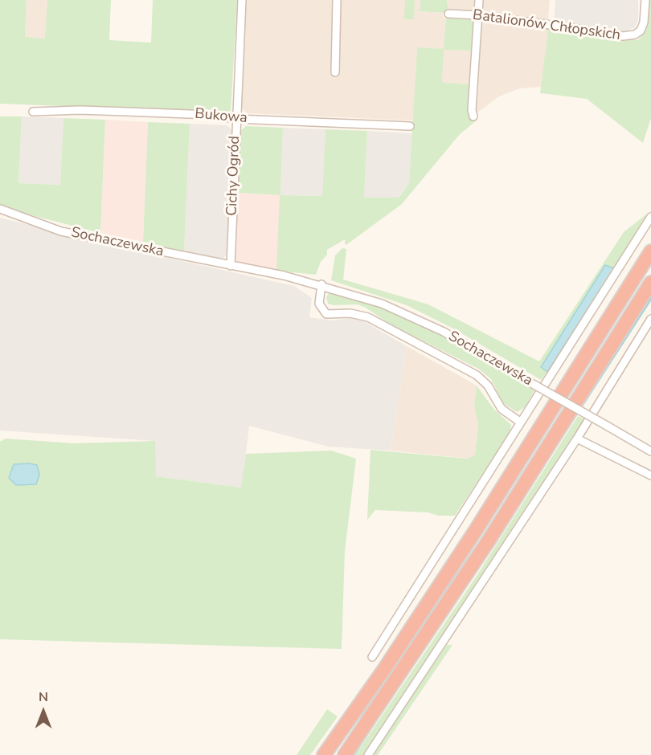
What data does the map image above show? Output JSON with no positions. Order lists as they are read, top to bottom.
{
  "streets": {
    "street": [
      "Batalionów Chłopskich",
      "Bukowa",
      "Cichy Ogród",
      "Sochaczewska"
    ]
  },
  "crossings": [
    ["Bukowa", "Cichy Ogród"],
    ["Cichy Ogród", "Sochaczewska"]
  ],
  "north": "top"
}
